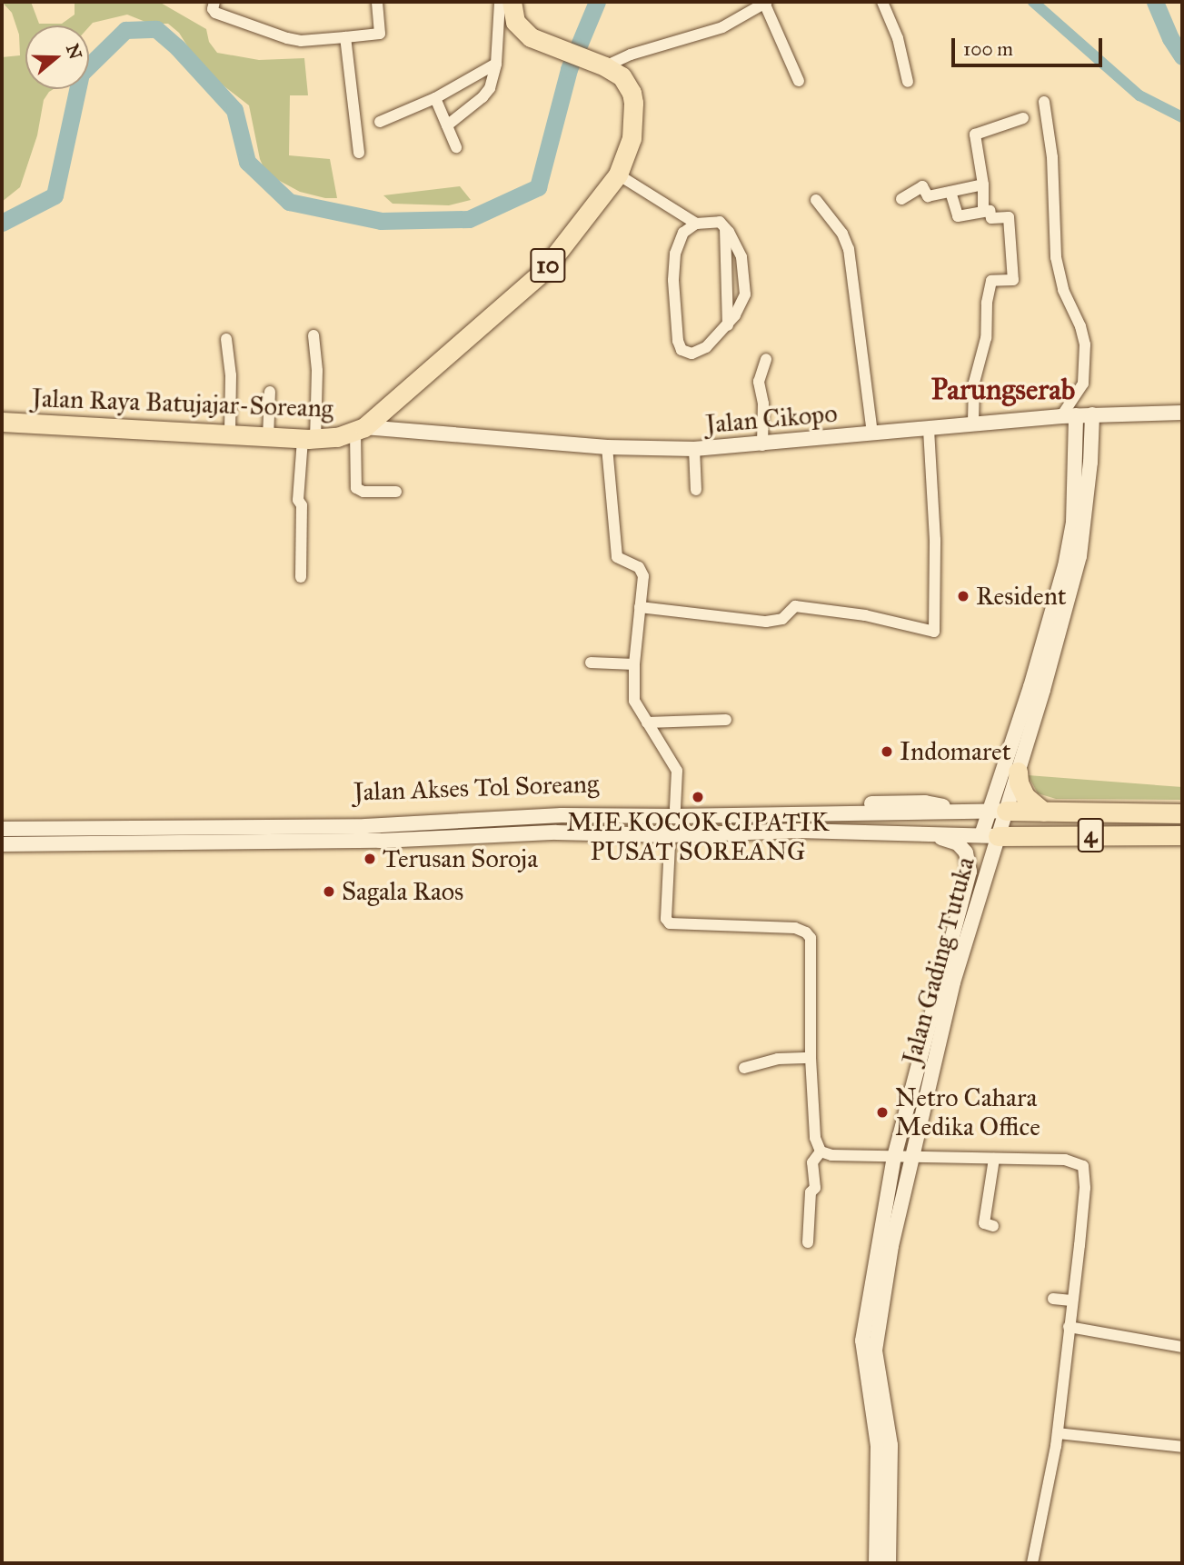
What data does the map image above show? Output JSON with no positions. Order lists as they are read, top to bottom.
{
  "streets": {
    "highway": ["10", "Jalan Raya Batujajar-Soreang", "4"],
    "main road": ["Jalan Cikopo", "Jalan Akses Tol Soreang", "Jalan Gading Tutuka"]
  },
  "crossings": [
    ["Jalan Raya Batujajar-Soreang", "Jalan Cikopo"],
    ["Jalan Cikopo", "Jalan Gading Tutuka"],
    ["Jalan Akses Tol Soreang", "4"],
    ["Jalan Akses Tol Soreang", "Jalan Gading Tutuka"],
    ["4", "Jalan Gading Tutuka"]
  ],
  "districts": ["Parungserab"],
  "places": [
    "Resident",
    "Indomaret",
    "MIE KOCOK CIPATIK PUSAT SOREANG",
    "Terusan Soroja",
    "Sagala Raos",
    "Netro Cahara Medika Office"
  ],
  "scale_bar": "100 m",
  "north": "right"
}
